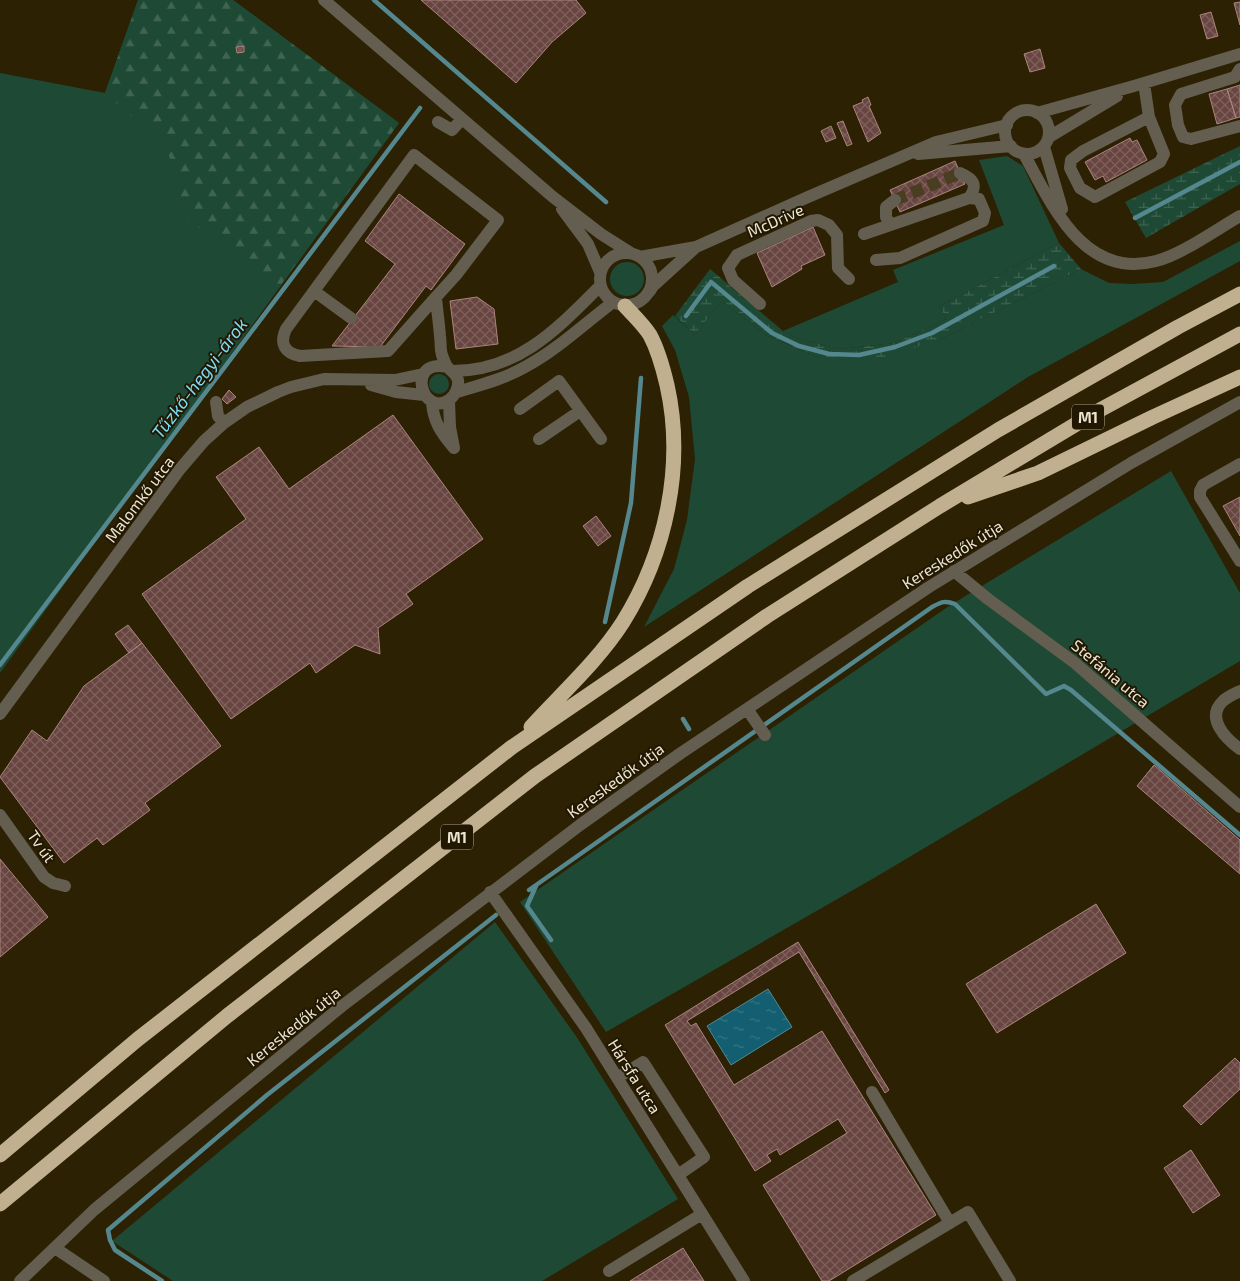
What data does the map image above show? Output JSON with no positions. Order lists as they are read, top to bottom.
{
  "streets": {
    "highway": ["M1"],
    "street": [
      "McDrive",
      "Malomkő utca",
      "Kereskedők útja",
      "Stefánia utca",
      "Tv út",
      "Hársfa utca"
    ]
  },
  "crossings": [
    ["Kereskedők útja", "Stefánia utca"],
    ["Kereskedők útja", "Hársfa utca"]
  ],
  "water": ["Tűzkő-hegyi-árok"]
}
